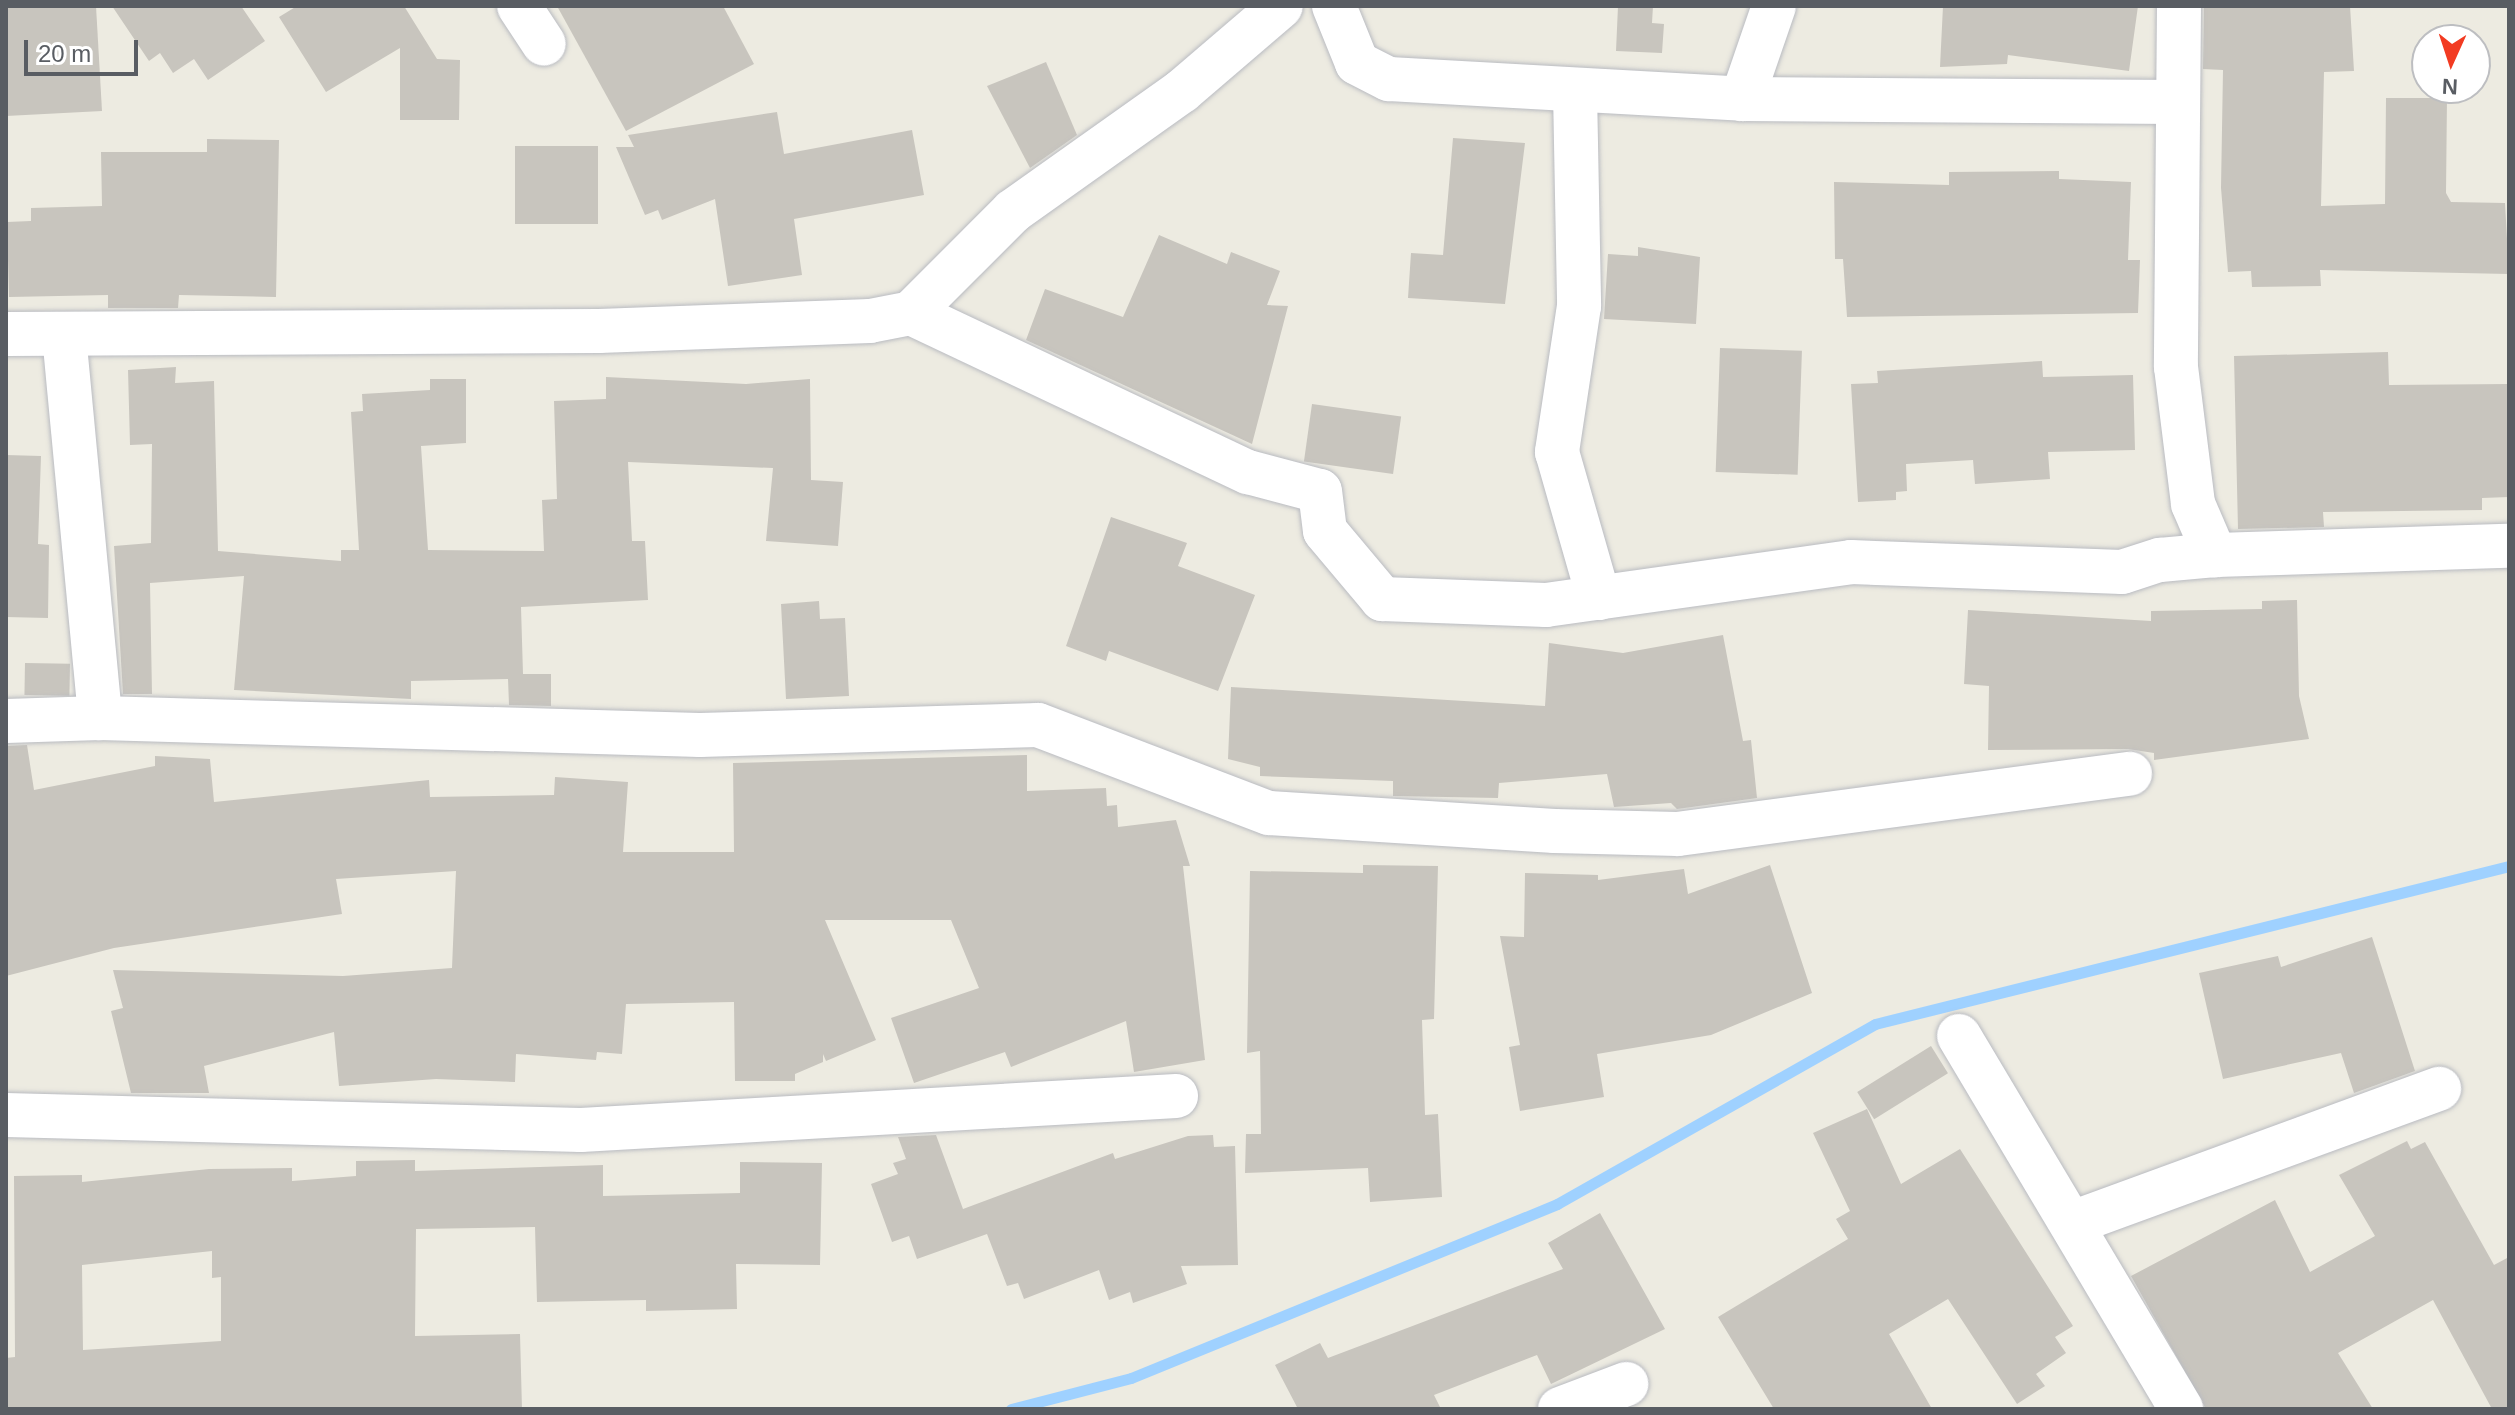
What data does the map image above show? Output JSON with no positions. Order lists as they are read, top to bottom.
{
  "scale_bar": "20 m",
  "north": "bottom"
}
